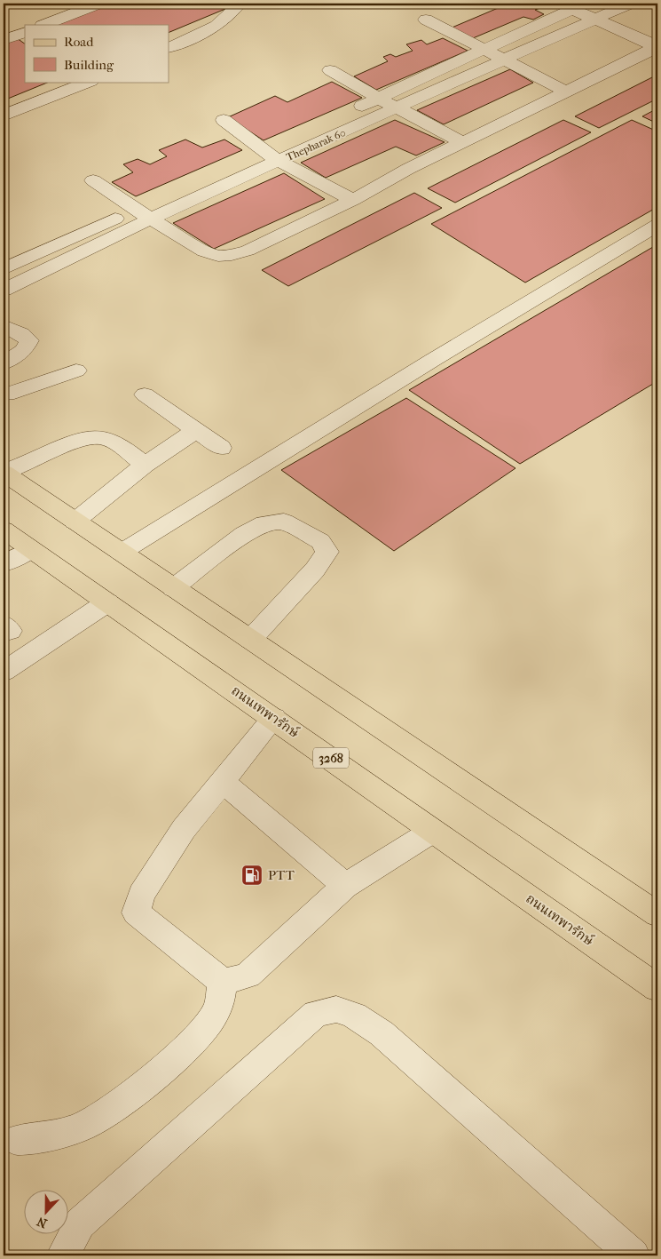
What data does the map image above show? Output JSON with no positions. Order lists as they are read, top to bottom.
{
  "streets": {
    "main road": ["ถนนเทพารักษ์", "3268"],
    "street": ["Thepharak 60"]
  },
  "places": {
    "fuel station": ["PTT"]
  },
  "legend": ["Road", "Building"],
  "north": "bottom"
}
